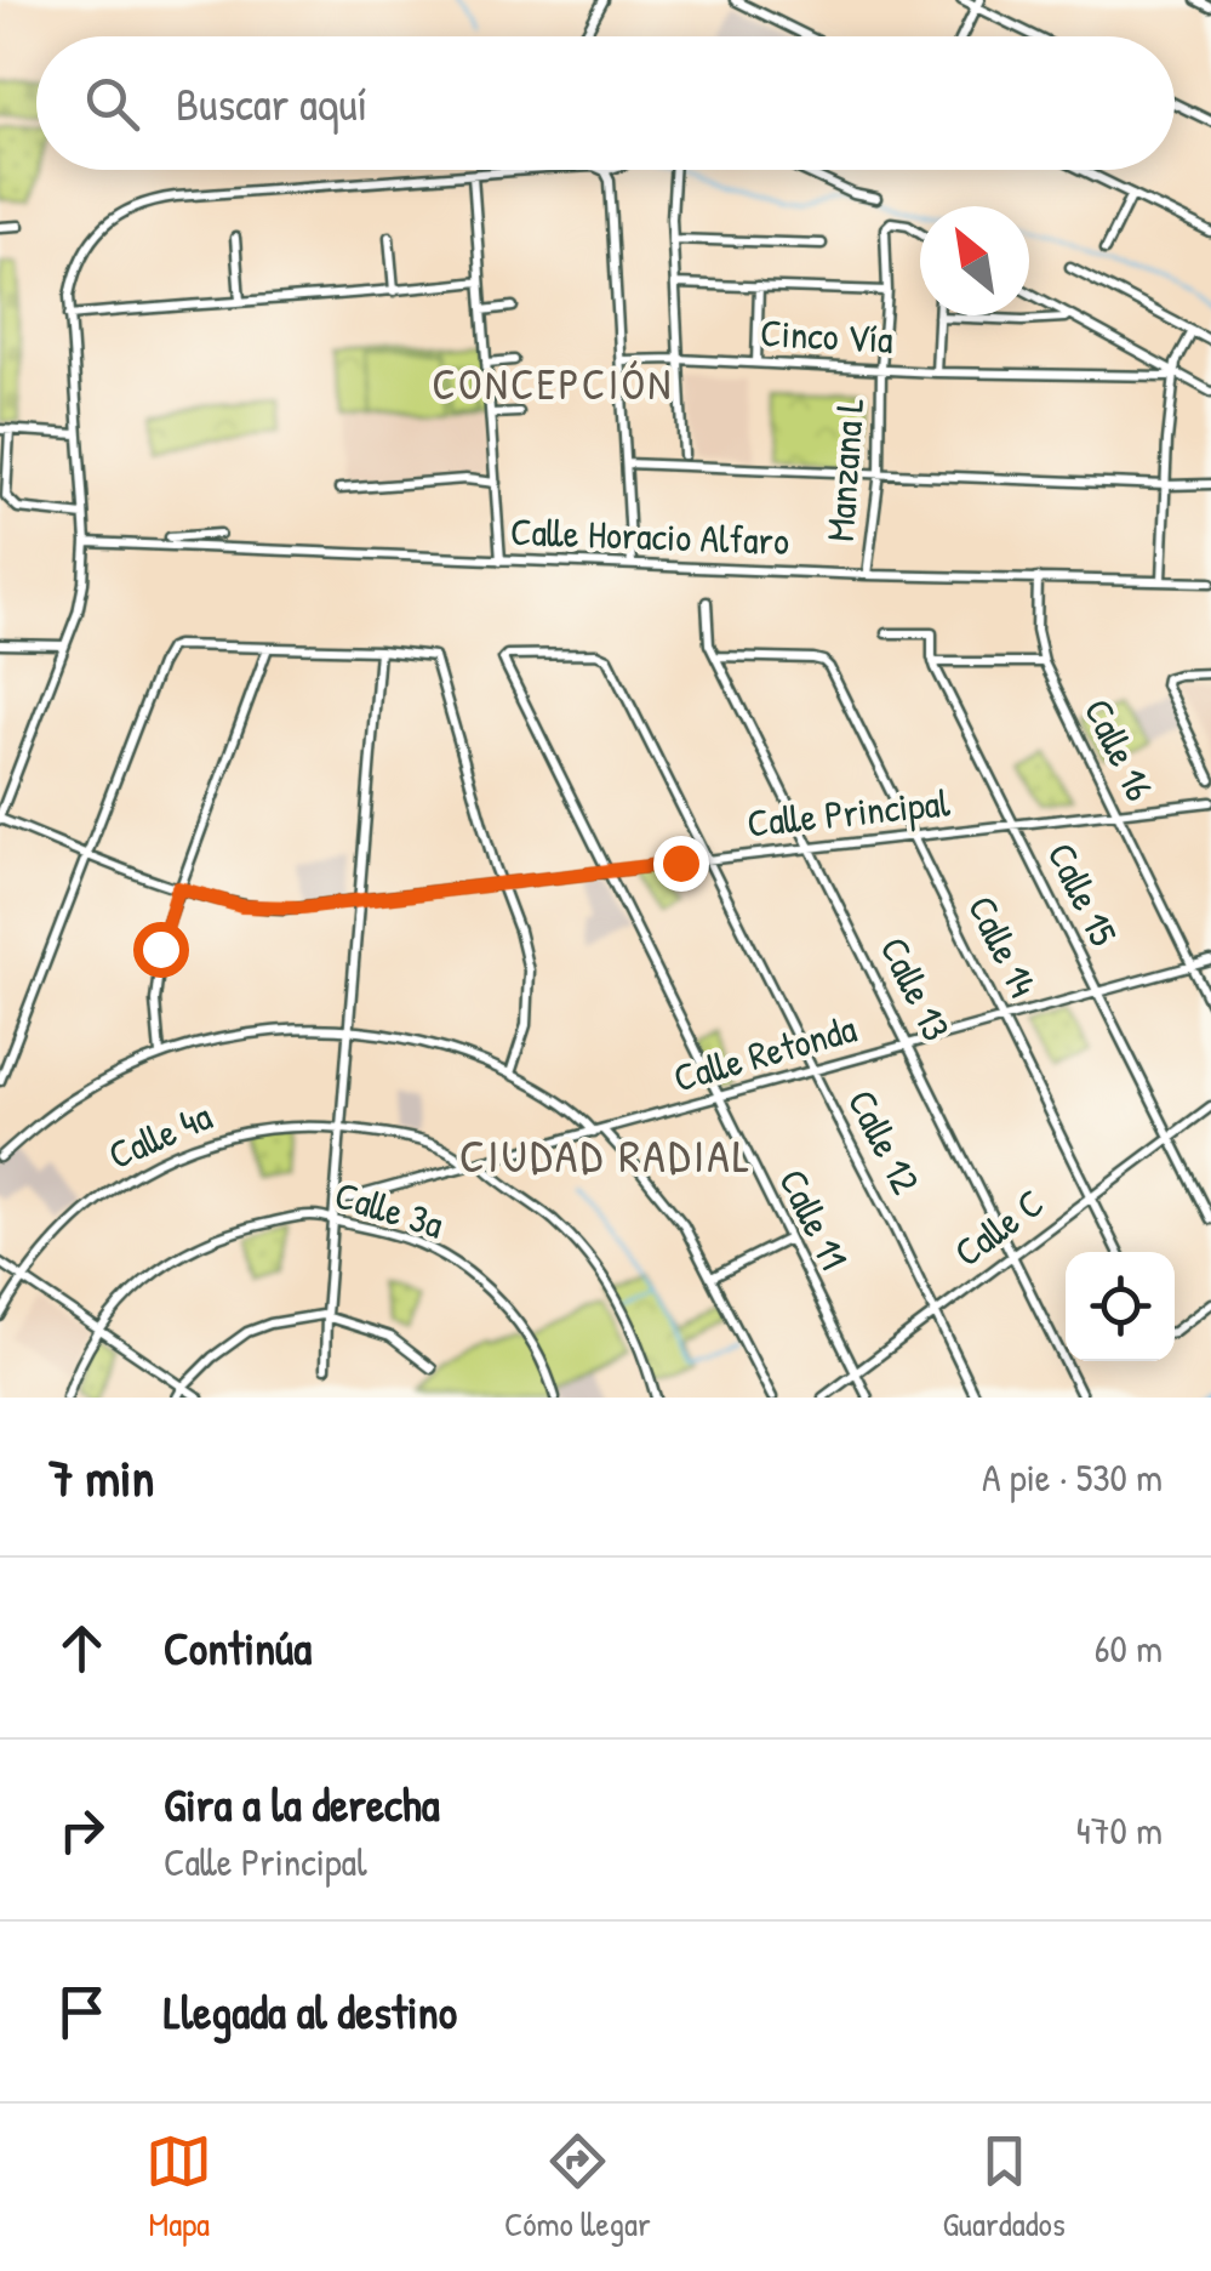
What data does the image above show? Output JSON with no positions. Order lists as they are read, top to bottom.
{
  "streets": {
    "street": [
      "Cinco Vía",
      "Manzana L",
      "Calle Horacio Alfaro",
      "Calle 16",
      "Calle Principal",
      "Calle 15",
      "Calle 14",
      "Calle 13",
      "Calle Retonda",
      "Calle 4a",
      "Calle 12",
      "Calle 3a",
      "Calle 11",
      "Calle C"
    ]
  },
  "crossings": [
    ["Cinco Vía", "Manzana L"],
    ["Manzana L", "Calle Horacio Alfaro"],
    ["Calle Horacio Alfaro", "Calle 16"],
    ["Calle 16", "Calle Principal"],
    ["Calle 16", "Calle Retonda"],
    ["Calle Principal", "Calle 15"],
    ["Calle Principal", "Calle 14"],
    ["Calle Principal", "Calle 13"],
    ["Calle Principal", "Calle 12"],
    ["Calle Principal", "Calle 11"],
    ["Calle 15", "Calle Retonda"],
    ["Calle 15", "Calle C"],
    ["Calle 14", "Calle 13"],
    ["Calle 14", "Calle Retonda"],
    ["Calle 14", "Calle C"],
    ["Calle 13", "Calle Retonda"],
    ["Calle 13", "Calle C"],
    ["Calle Retonda", "Calle 4a"],
    ["Calle Retonda", "Calle 12"],
    ["Calle Retonda", "Calle 11"],
    ["Calle 12", "Calle 11"],
    ["Calle 12", "Calle C"],
    ["Calle 11", "Calle C"]
  ],
  "districts": ["CONCEPCIÓN", "CIUDAD RADIAL"],
  "north": "top left",
  "page": {
    "search": "Buscar aquí",
    "heading": ["7 min", "A pie · 530 m"],
    "list": [
      ["Continúa", "60 m"],
      ["Gira a la derecha", "Calle Principal", "470 m"],
      "Llegada al destino"
    ],
    "nav": ["Mapa", "Cómo llegar", "Guardados"]
  }
}
